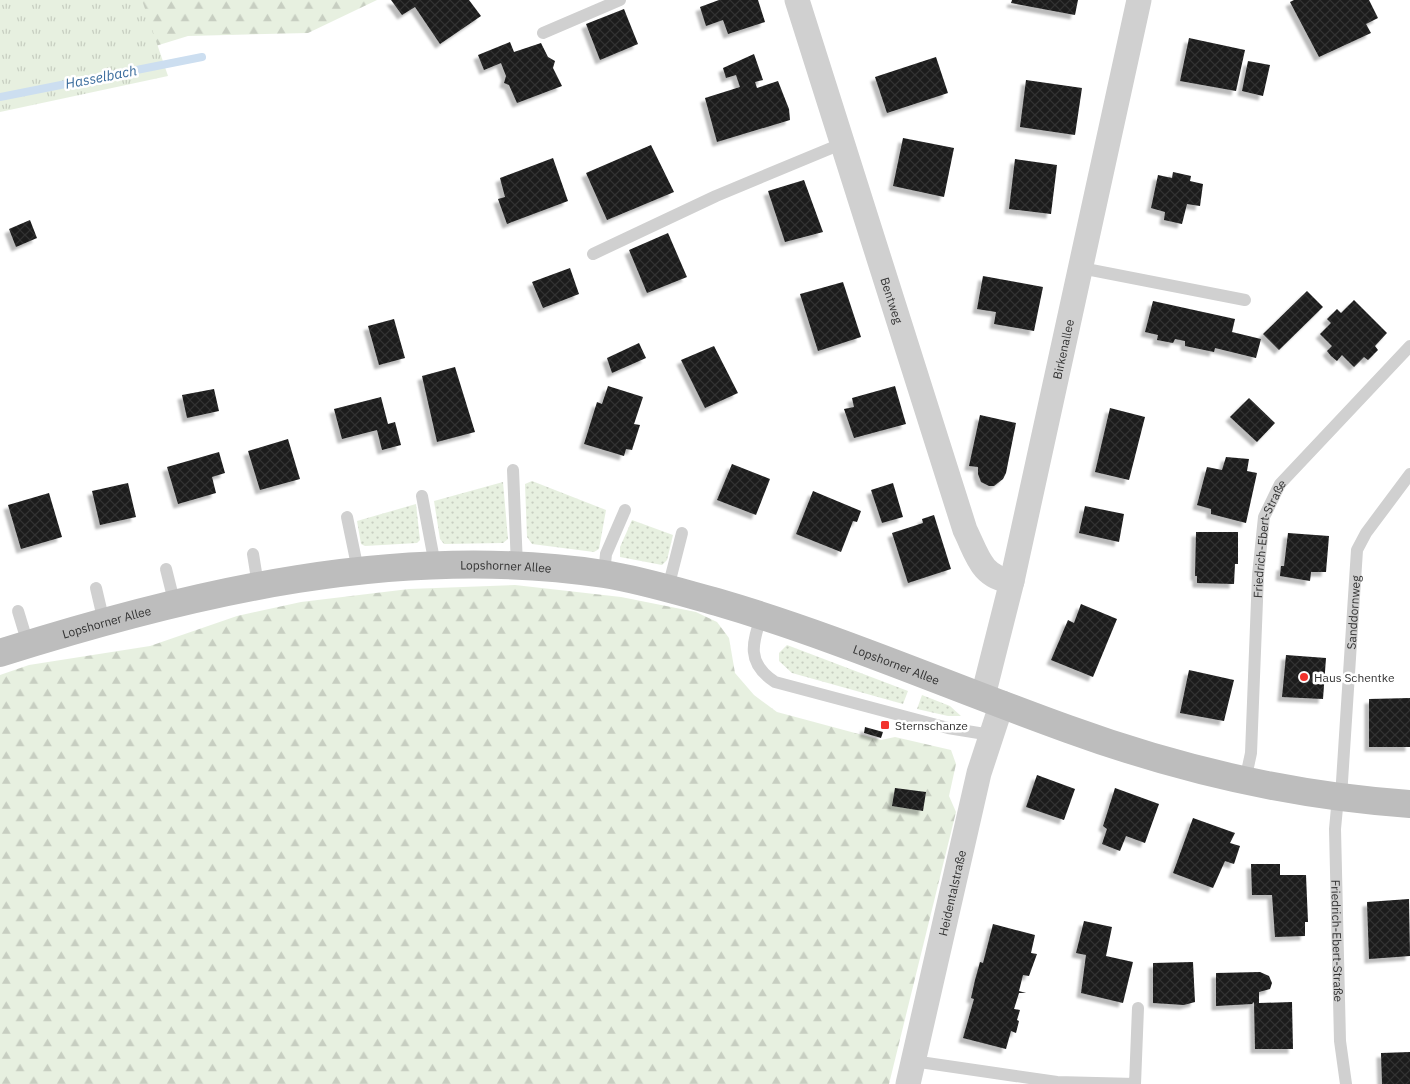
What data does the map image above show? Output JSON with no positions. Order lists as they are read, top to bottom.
{
  "streets": {
    "main road": ["Lopshorner Allee"],
    "street": ["Bentweg", "Birkenallee", "Heidentalstraße"],
    "lane": ["Friedrich-Ebert-Straße", "Sanddornweg"]
  },
  "crossings": [
    ["Bentweg", "Birkenallee"],
    ["Birkenallee", "Lopshorner Allee"],
    ["Birkenallee", "Heidentalstraße"],
    ["Friedrich-Ebert-Straße", "Sanddornweg"],
    ["Lopshorner Allee", "Heidentalstraße"]
  ],
  "water": ["Hasselbach"],
  "places": {
    "other": ["Haus Schentke"],
    "transit": ["Sternschanze"]
  }
}
